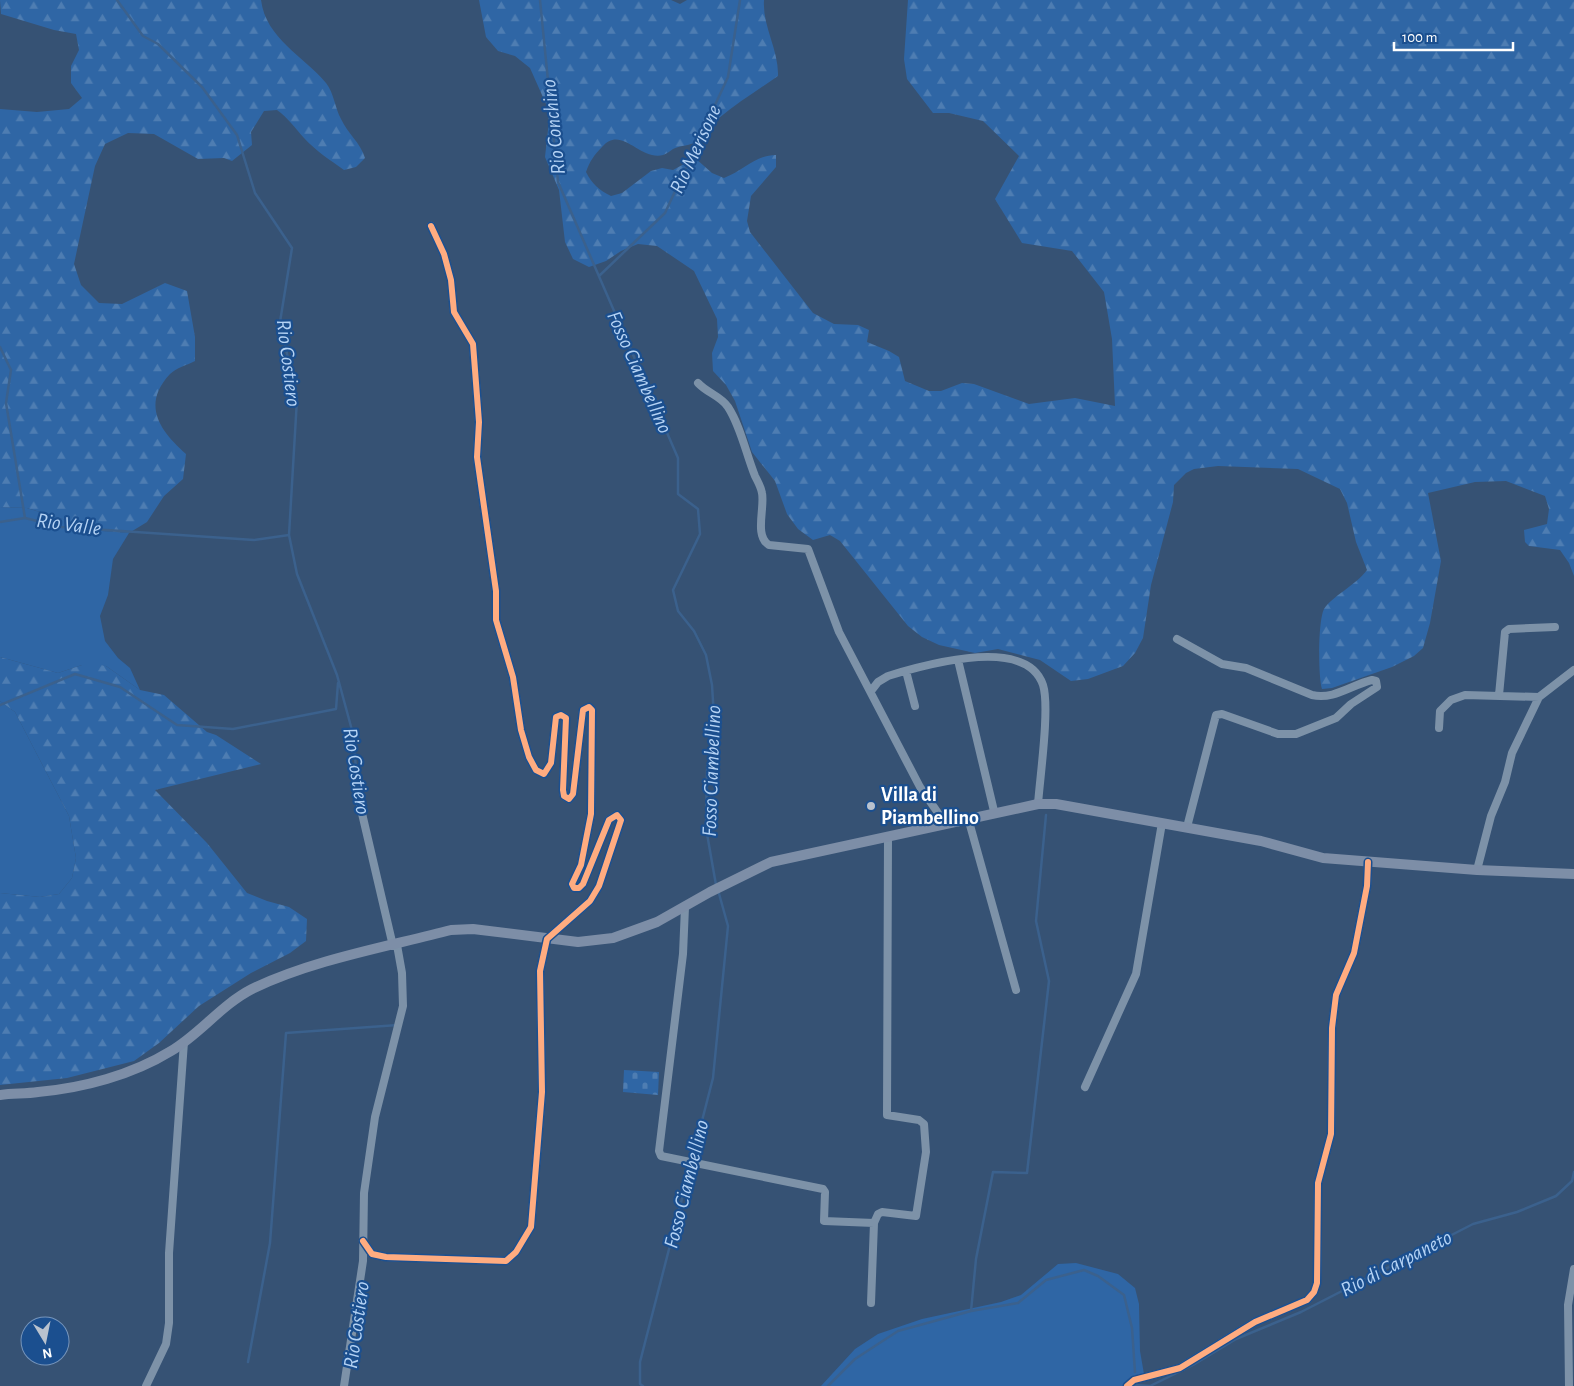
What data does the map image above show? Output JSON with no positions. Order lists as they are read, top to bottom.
{
  "water": [
    "Rio Conchino",
    "Rio Merisone",
    "Rio Costiero",
    "Fosso Ciambellino",
    "Rio Valle",
    "Rio di Carpaneto"
  ],
  "places": ["Villa di Piambellino"],
  "scale_bar": "100 m",
  "north": "bottom"
}
